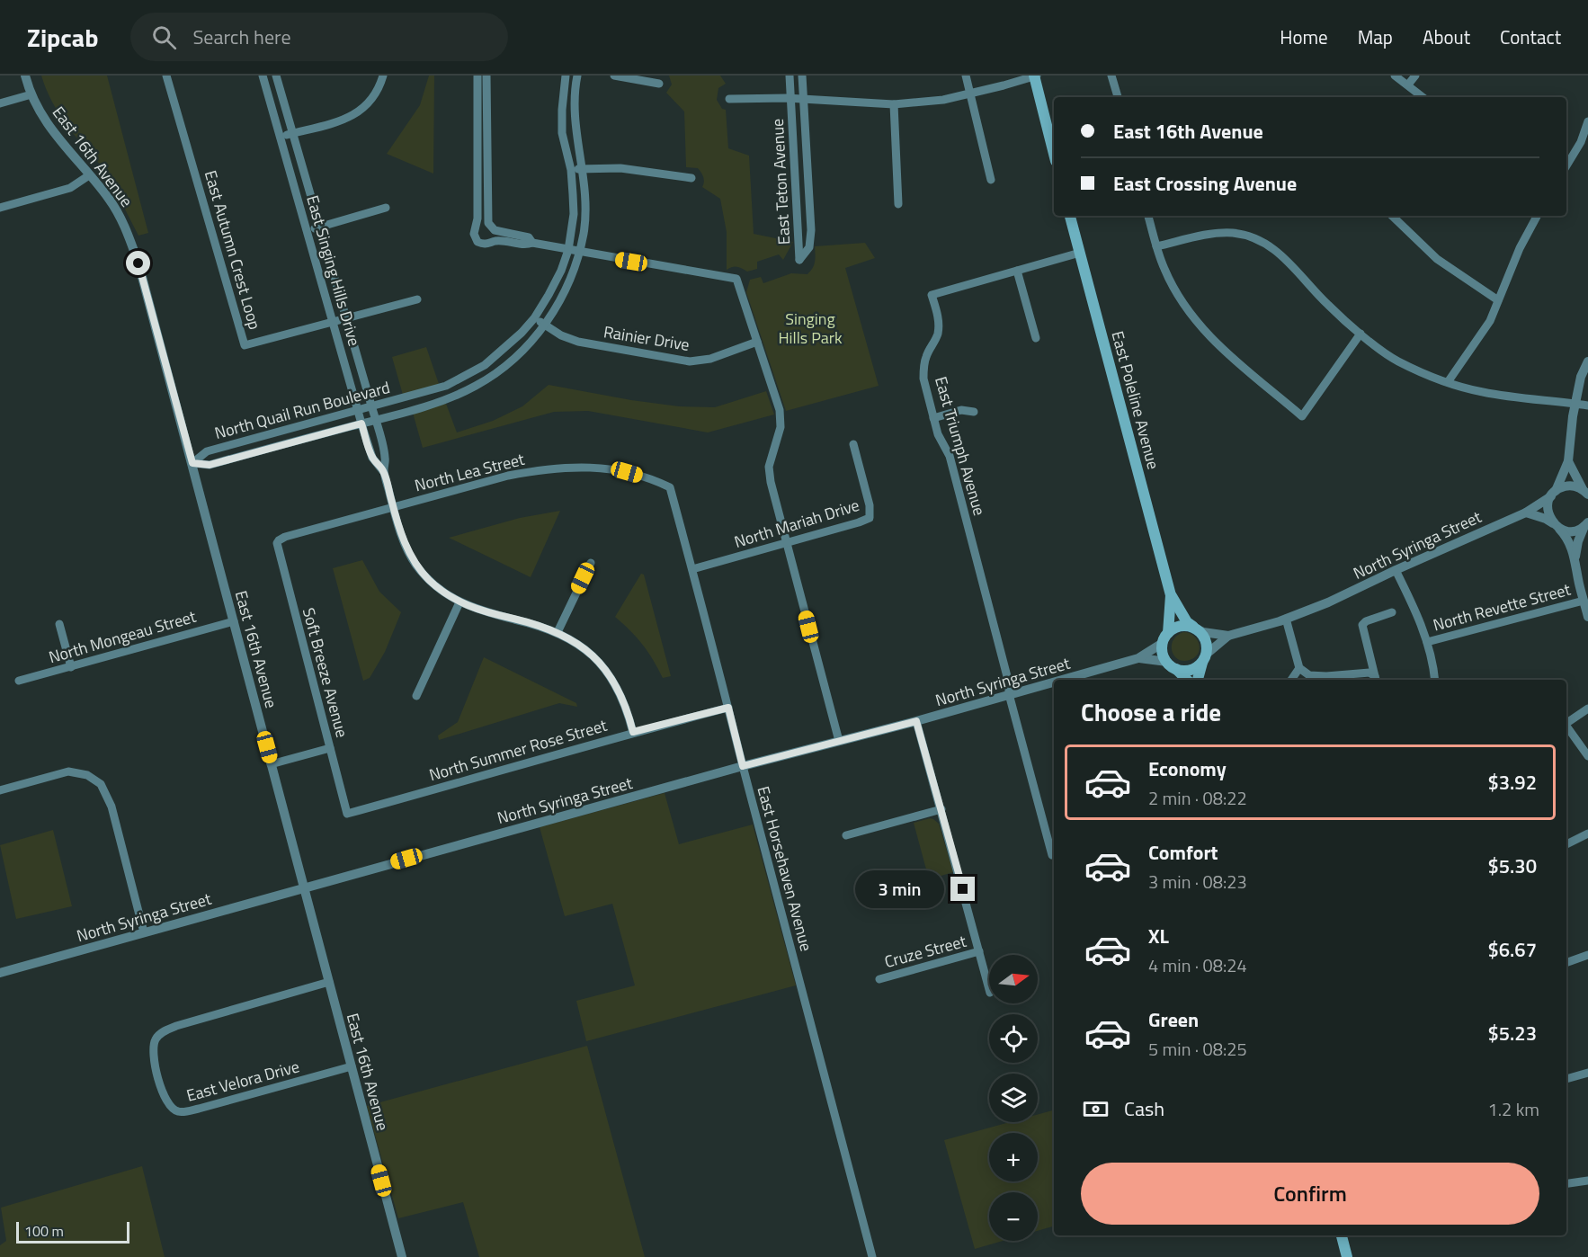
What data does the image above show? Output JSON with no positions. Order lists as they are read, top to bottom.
{
  "streets": {
    "main road": ["East Poleline Avenue"],
    "street": [
      "East 16th Avenue",
      "East Teton Avenue",
      "East Autumn Crest Loop",
      "East Singing Hills Drive",
      "Rainier Drive",
      "North Quail Run Boulevard",
      "East Triumph Avenue",
      "North Lea Street",
      "North Mariah Drive",
      "North Syringa Street",
      "North Revette Street",
      "North Mongeau Street",
      "Soft Breeze Avenue",
      "North Summer Rose Street",
      "East Horsehaven Avenue",
      "Cruze Street",
      "East Velora Drive"
    ]
  },
  "crossings": [
    ["East 16th Avenue", "North Quail Run Boulevard"],
    ["East 16th Avenue", "North Syringa Street"],
    ["East 16th Avenue", "North Mongeau Street"],
    ["East 16th Avenue", "East Velora Drive"],
    ["East Autumn Crest Loop", "East Singing Hills Drive"],
    ["East Singing Hills Drive", "North Quail Run Boulevard"],
    ["East Singing Hills Drive", "North Lea Street"],
    ["East Singing Hills Drive", "North Summer Rose Street"],
    ["Rainier Drive", "North Quail Run Boulevard"],
    ["East Poleline Avenue", "East Triumph Avenue"],
    ["East Poleline Avenue", "North Syringa Street"],
    ["East Triumph Avenue", "North Syringa Street"],
    ["North Lea Street", "Soft Breeze Avenue"],
    ["North Lea Street", "East Horsehaven Avenue"],
    ["North Mariah Drive", "East Horsehaven Avenue"],
    ["North Syringa Street", "East Horsehaven Avenue"],
    ["Soft Breeze Avenue", "North Summer Rose Street"],
    ["North Summer Rose Street", "East Horsehaven Avenue"]
  ],
  "parks": ["Singing Hills Park"],
  "scale_bar": "100 m",
  "north": "right",
  "page": {
    "header": "Zipcab",
    "search": "Search here",
    "nav": [
      "Home",
      "Map",
      "About",
      "Contact"
    ],
    "banner": ["East 16th Avenue", "East Crossing Avenue"],
    "heading": "Choose a ride",
    "list": [
      {
        "name": "Economy",
        "note": "2 min · 08:22",
        "value": "$3.92"
      },
      {
        "name": "Comfort",
        "note": "3 min · 08:23",
        "value": "$5.30"
      },
      {
        "name": "XL",
        "note": "4 min · 08:24",
        "value": "$6.67"
      },
      {
        "name": "Green",
        "note": "5 min · 08:25",
        "value": "$5.23"
      }
    ],
    "bubble": "3 min",
    "map_buttons": ["+", "−"],
    "pay": ["Cash", "1.2 km"],
    "buttons": "Confirm",
    "scale": "100 m"
  }
}
